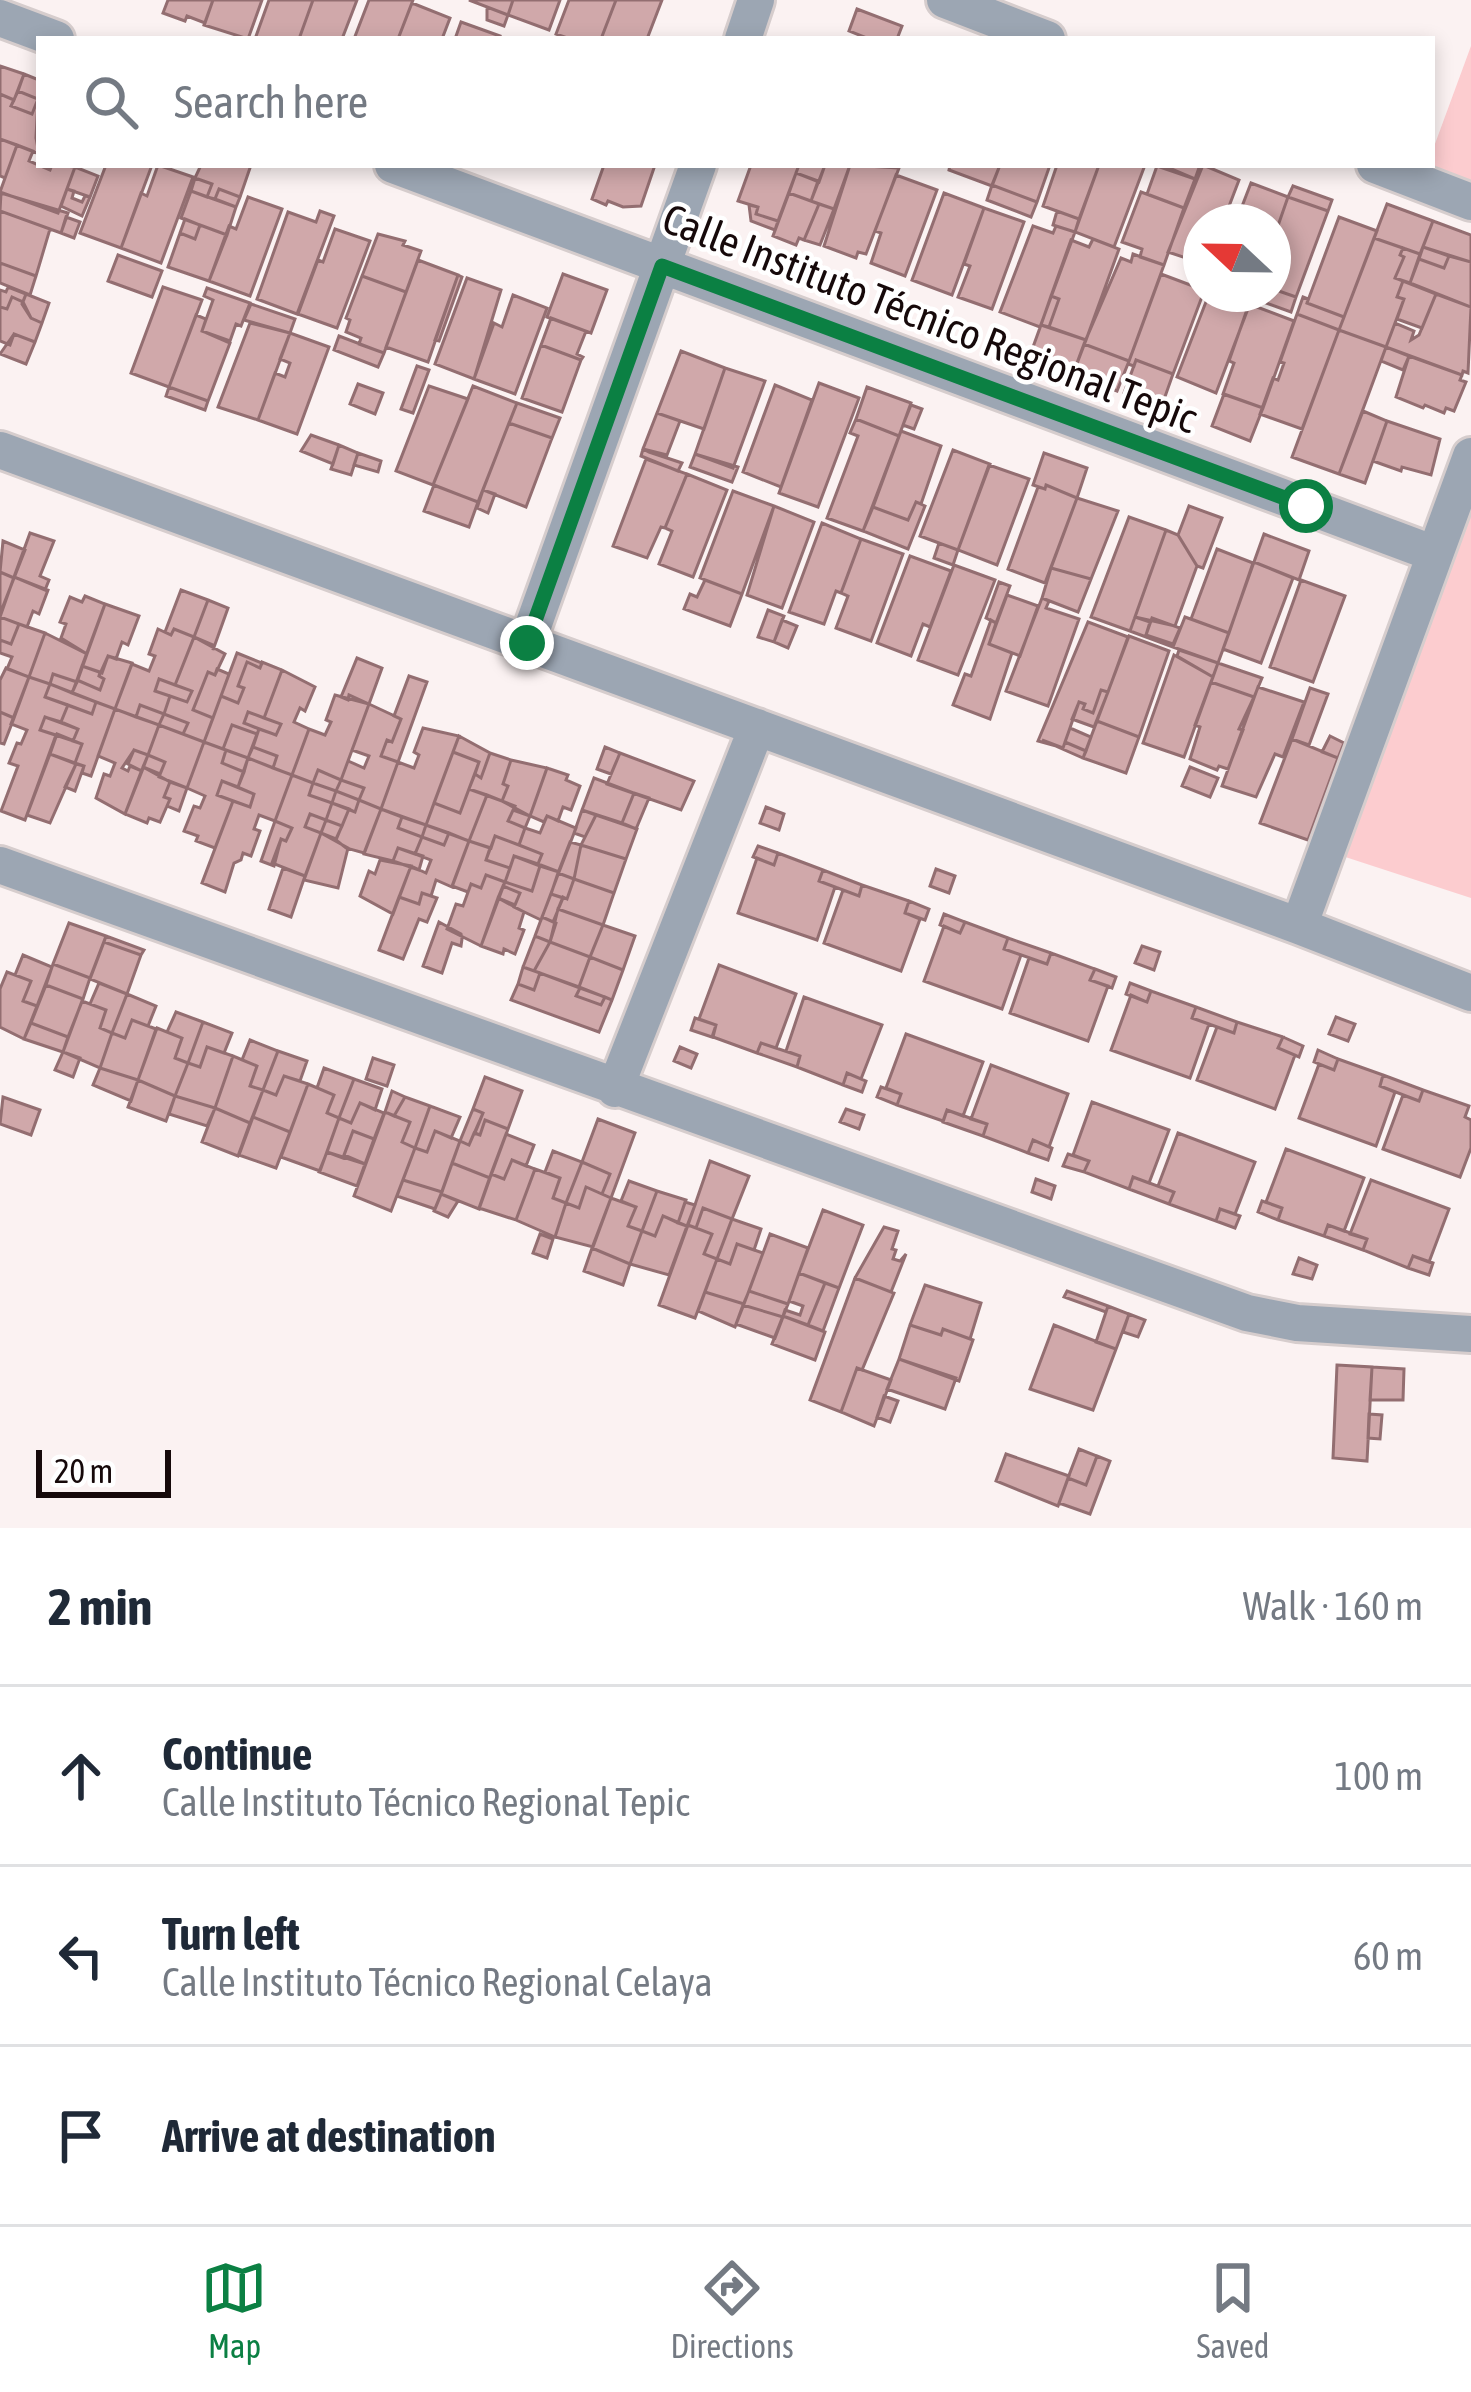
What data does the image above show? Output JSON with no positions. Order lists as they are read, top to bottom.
{
  "streets": {
    "street": ["Calle Instituto Técnico Regional Tepic"]
  },
  "scale_bar": "20 m",
  "north": "left",
  "page": {
    "search": "Search here",
    "scale": "20 m",
    "heading": ["2 min", "Walk · 160 m"],
    "list": [
      ["Continue", "Calle Instituto Técnico Regional Tepic", "100 m"],
      ["Turn left", "Calle Instituto Técnico Regional Celaya", "60 m"],
      "Arrive at destination"
    ],
    "nav": ["Map", "Directions", "Saved"]
  }
}
